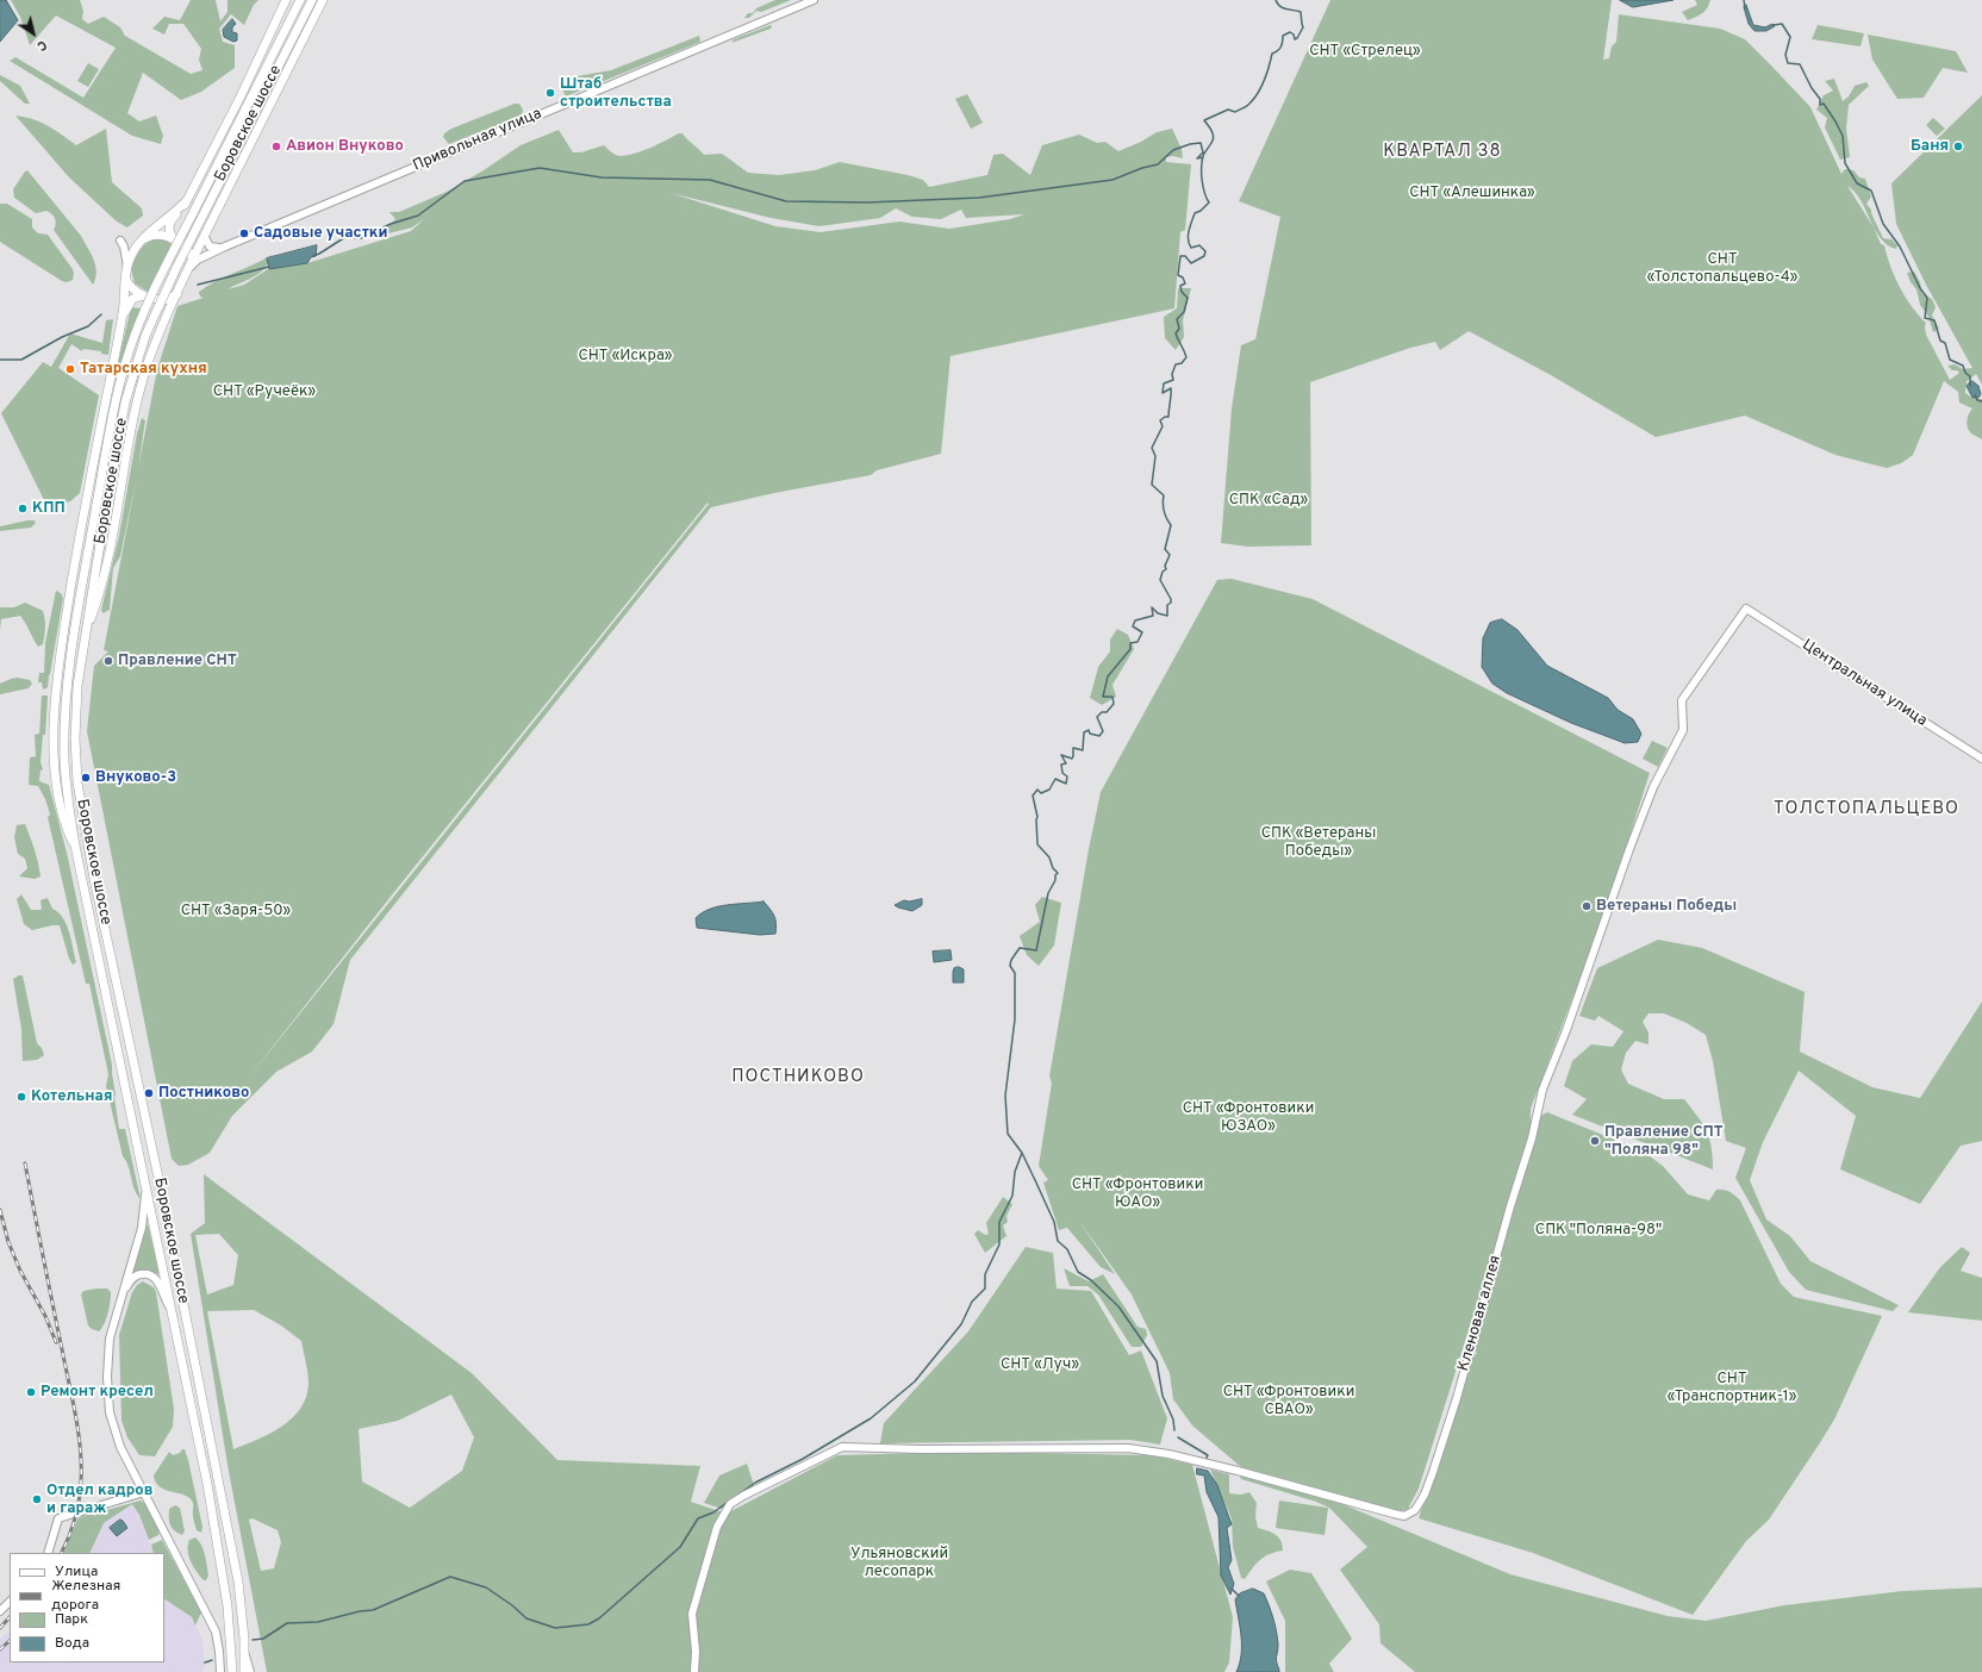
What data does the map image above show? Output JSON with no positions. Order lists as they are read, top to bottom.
{
  "streets": {
    "main road": ["Боровское шоссе"],
    "street": ["Привольная улица", "Центральная улица", "Кленовая аллея"]
  },
  "crossings": [
    ["Центральная улица", "Кленовая аллея"]
  ],
  "districts": ["КВАРТАЛ 38", "ТОЛСТОПАЛЬЦЕВО", "ПОСТНИКОВО"],
  "parks": [
    "СНТ «Стрелец»",
    "СНТ «Алешинка»",
    "СНТ «Толстопальцево-4»",
    "СНТ «Искра»",
    "СНТ «Ручеёк»",
    "СПК «Сад»",
    "СПК «Ветераны Победы»",
    "СНТ «Заря-50»",
    "СНТ «Фронтовики ЮЗАО»",
    "СНТ «Фронтовики ЮАО»",
    "СПК \"Поляна-98\"",
    "СНТ «Луч»",
    "СНТ «Транспортник-1»",
    "СНТ «Фронтовики СВАО»",
    "Ульяновский лесопарк"
  ],
  "places": [
    "Штаб строительства",
    "Авион Внуково",
    "Баня",
    "Садовые участки",
    "Татарская кухня",
    "КПП",
    "Правление СНТ",
    "Внуково-3",
    "Ветераны Победы",
    "Постниково",
    "Котельная",
    "Правление СПТ \"Поляна 98\"",
    "Ремонт кресел",
    "Отдел кадров и гараж"
  ],
  "legend": [
    "Улица",
    "Железная дорога",
    "Парк",
    "Вода"
  ],
  "north": "bottom right"
}
